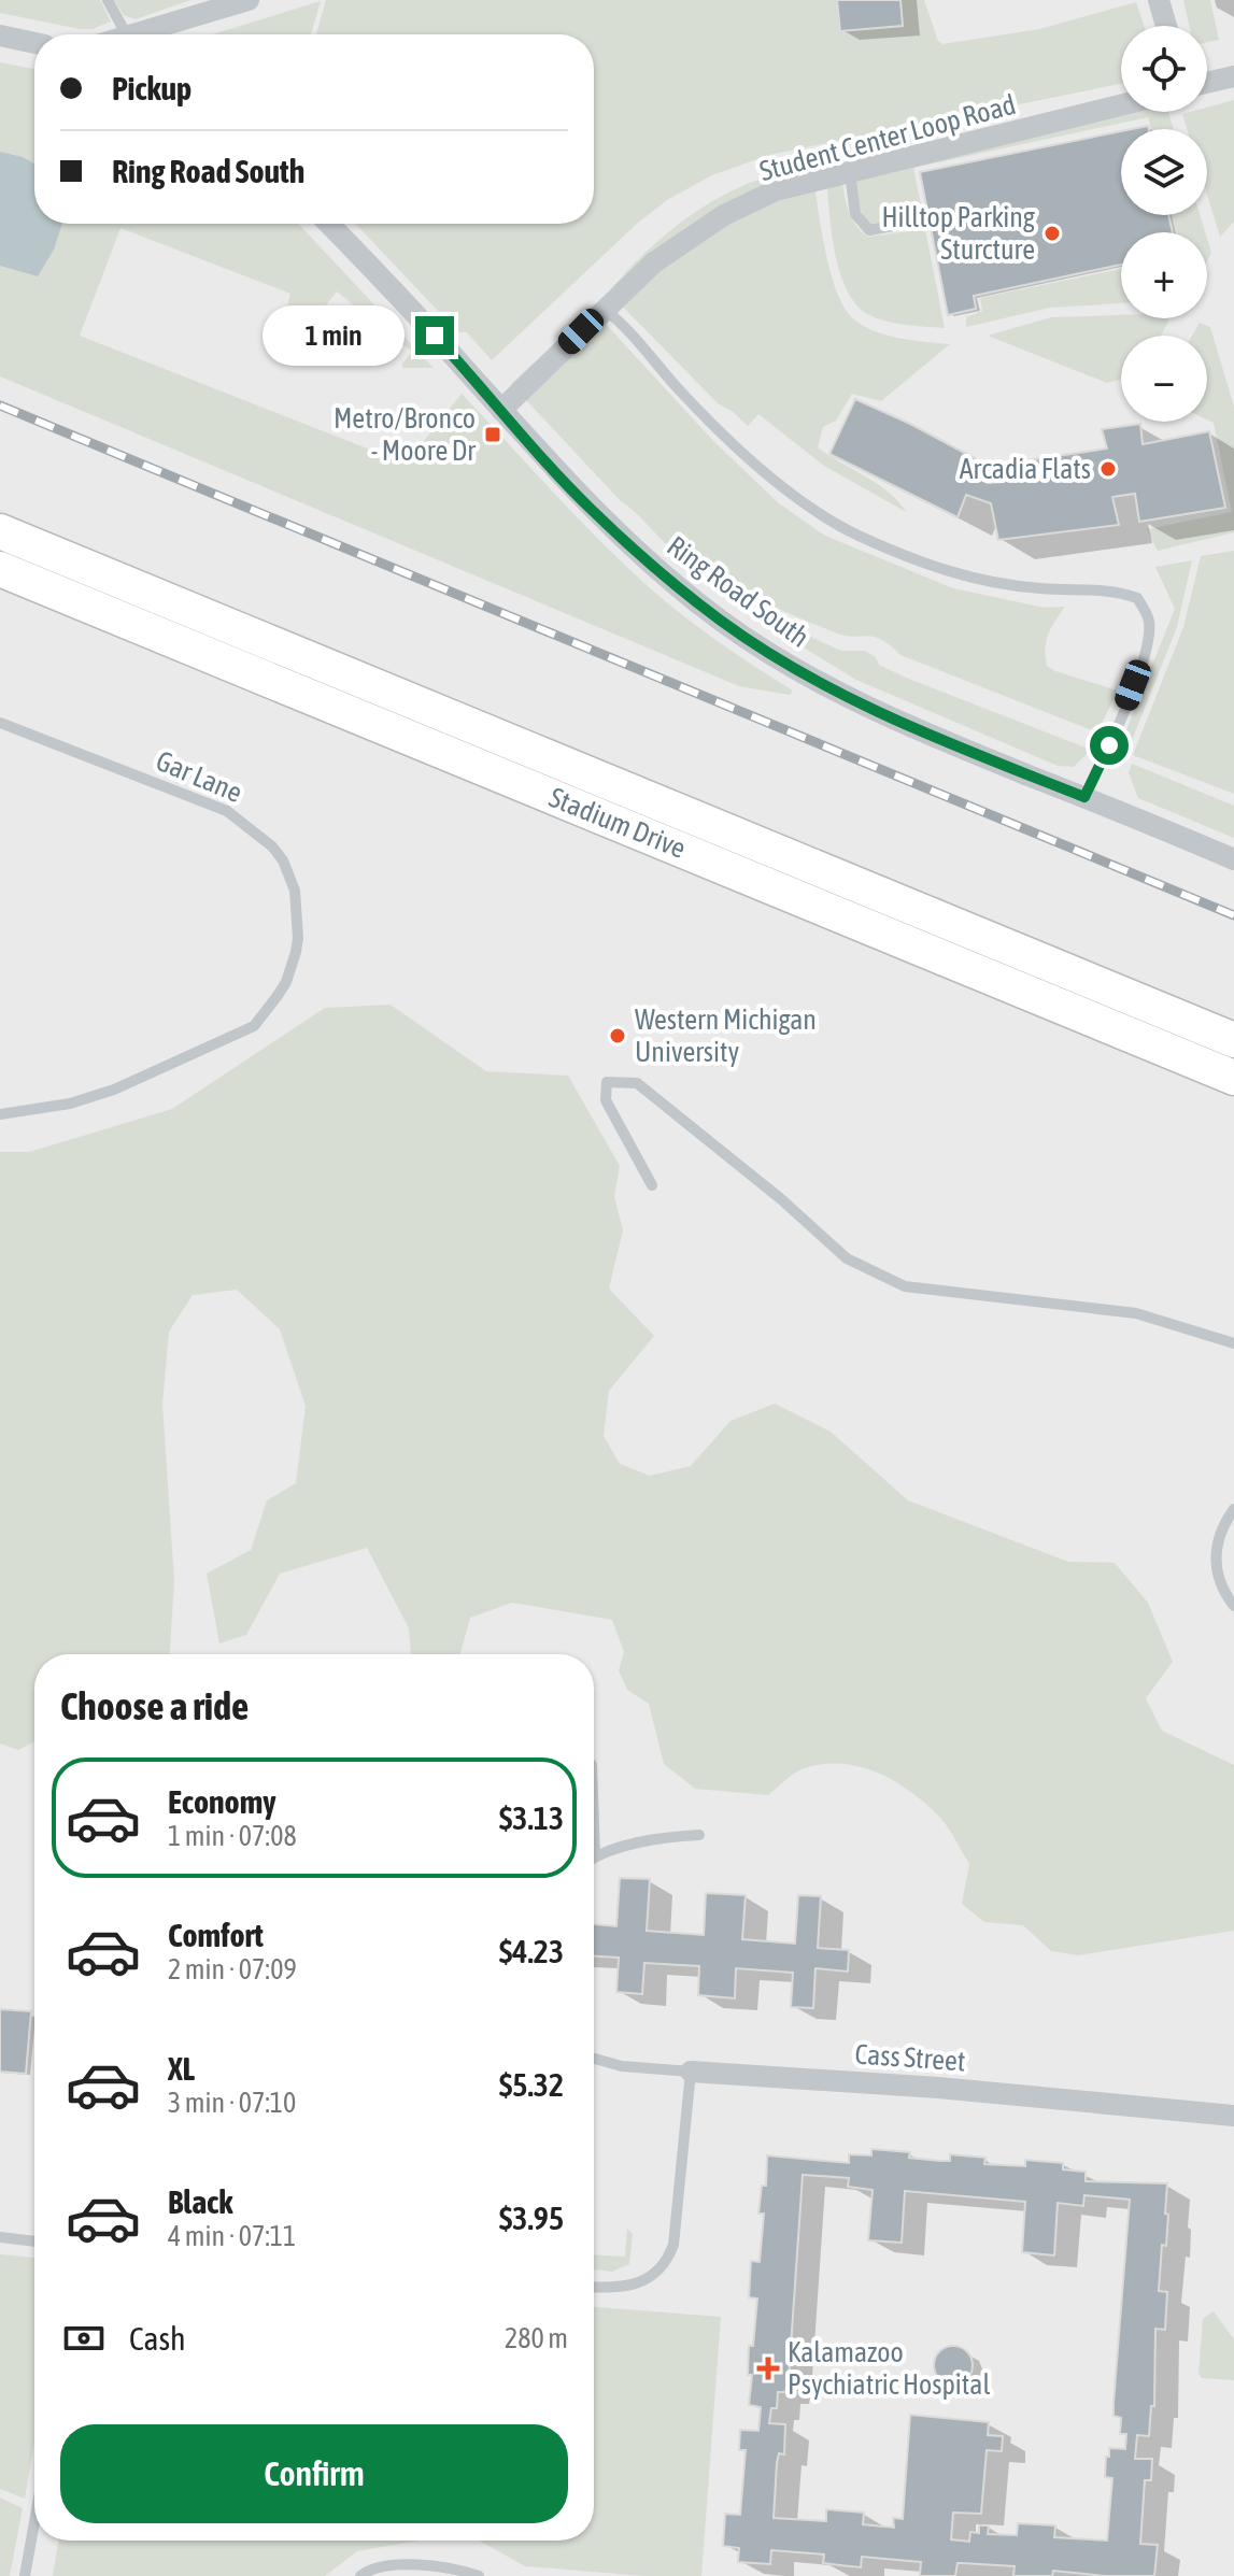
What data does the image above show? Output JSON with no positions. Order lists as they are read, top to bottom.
{
  "streets": {
    "main road": ["Stadium Drive"],
    "street": ["Student Center Loop Road", "Ring Road South", "Cass Street"],
    "lane": ["Gar Lane"]
  },
  "crossings": [
    ["Student Center Loop Road", "Ring Road South"]
  ],
  "places": {
    "other": ["Hilltop Parking Sturcture", "Arcadia Flats", "Western Michigan University"],
    "transit": ["Metro/Bronco - Moore Dr"],
    "health": ["Kalamazoo Psychiatric Hospital"]
  },
  "page": {
    "map_buttons": ["+", "−"],
    "banner": ["Pickup", "Ring Road South"],
    "bubble": "1 min",
    "heading": "Choose a ride",
    "list": [
      {
        "name": "Economy",
        "note": "1 min · 07:08",
        "value": "$3.13"
      },
      {
        "name": "Comfort",
        "note": "2 min · 07:09",
        "value": "$4.23"
      },
      {
        "name": "XL",
        "note": "3 min · 07:10",
        "value": "$5.32"
      },
      {
        "name": "Black",
        "note": "4 min · 07:11",
        "value": "$3.95"
      }
    ],
    "pay": ["Cash", "280 m"],
    "buttons": "Confirm"
  }
}
